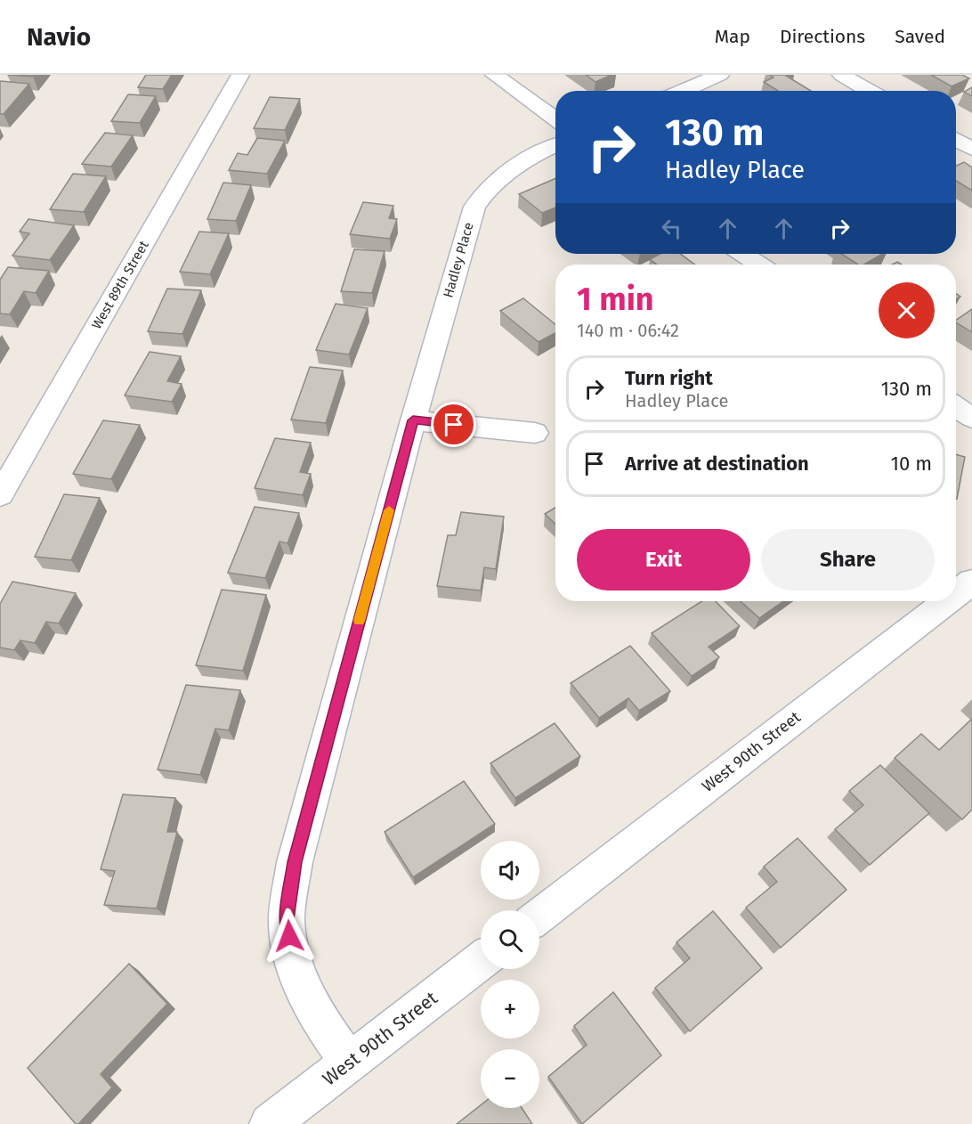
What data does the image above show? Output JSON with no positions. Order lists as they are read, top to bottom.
{
  "streets": {
    "street": ["Hadley Place", "West 89th Street", "West 90th Street"]
  },
  "crossings": [
    ["Hadley Place", "West 90th Street"]
  ],
  "page": {
    "header": "Navio",
    "nav": ["Map", "Directions", "Saved"],
    "turn": ["130 m", "Hadley Place"],
    "heading": ["1 min", "140 m · 06:42"],
    "list": [
      {
        "name": "Turn right",
        "note": "Hadley Place",
        "value": "130 m"
      },
      {
        "name": "Arrive at destination",
        "value": "10 m"
      }
    ],
    "buttons": ["Exit", "Share"],
    "map_buttons": ["+", "−"]
  }
}
